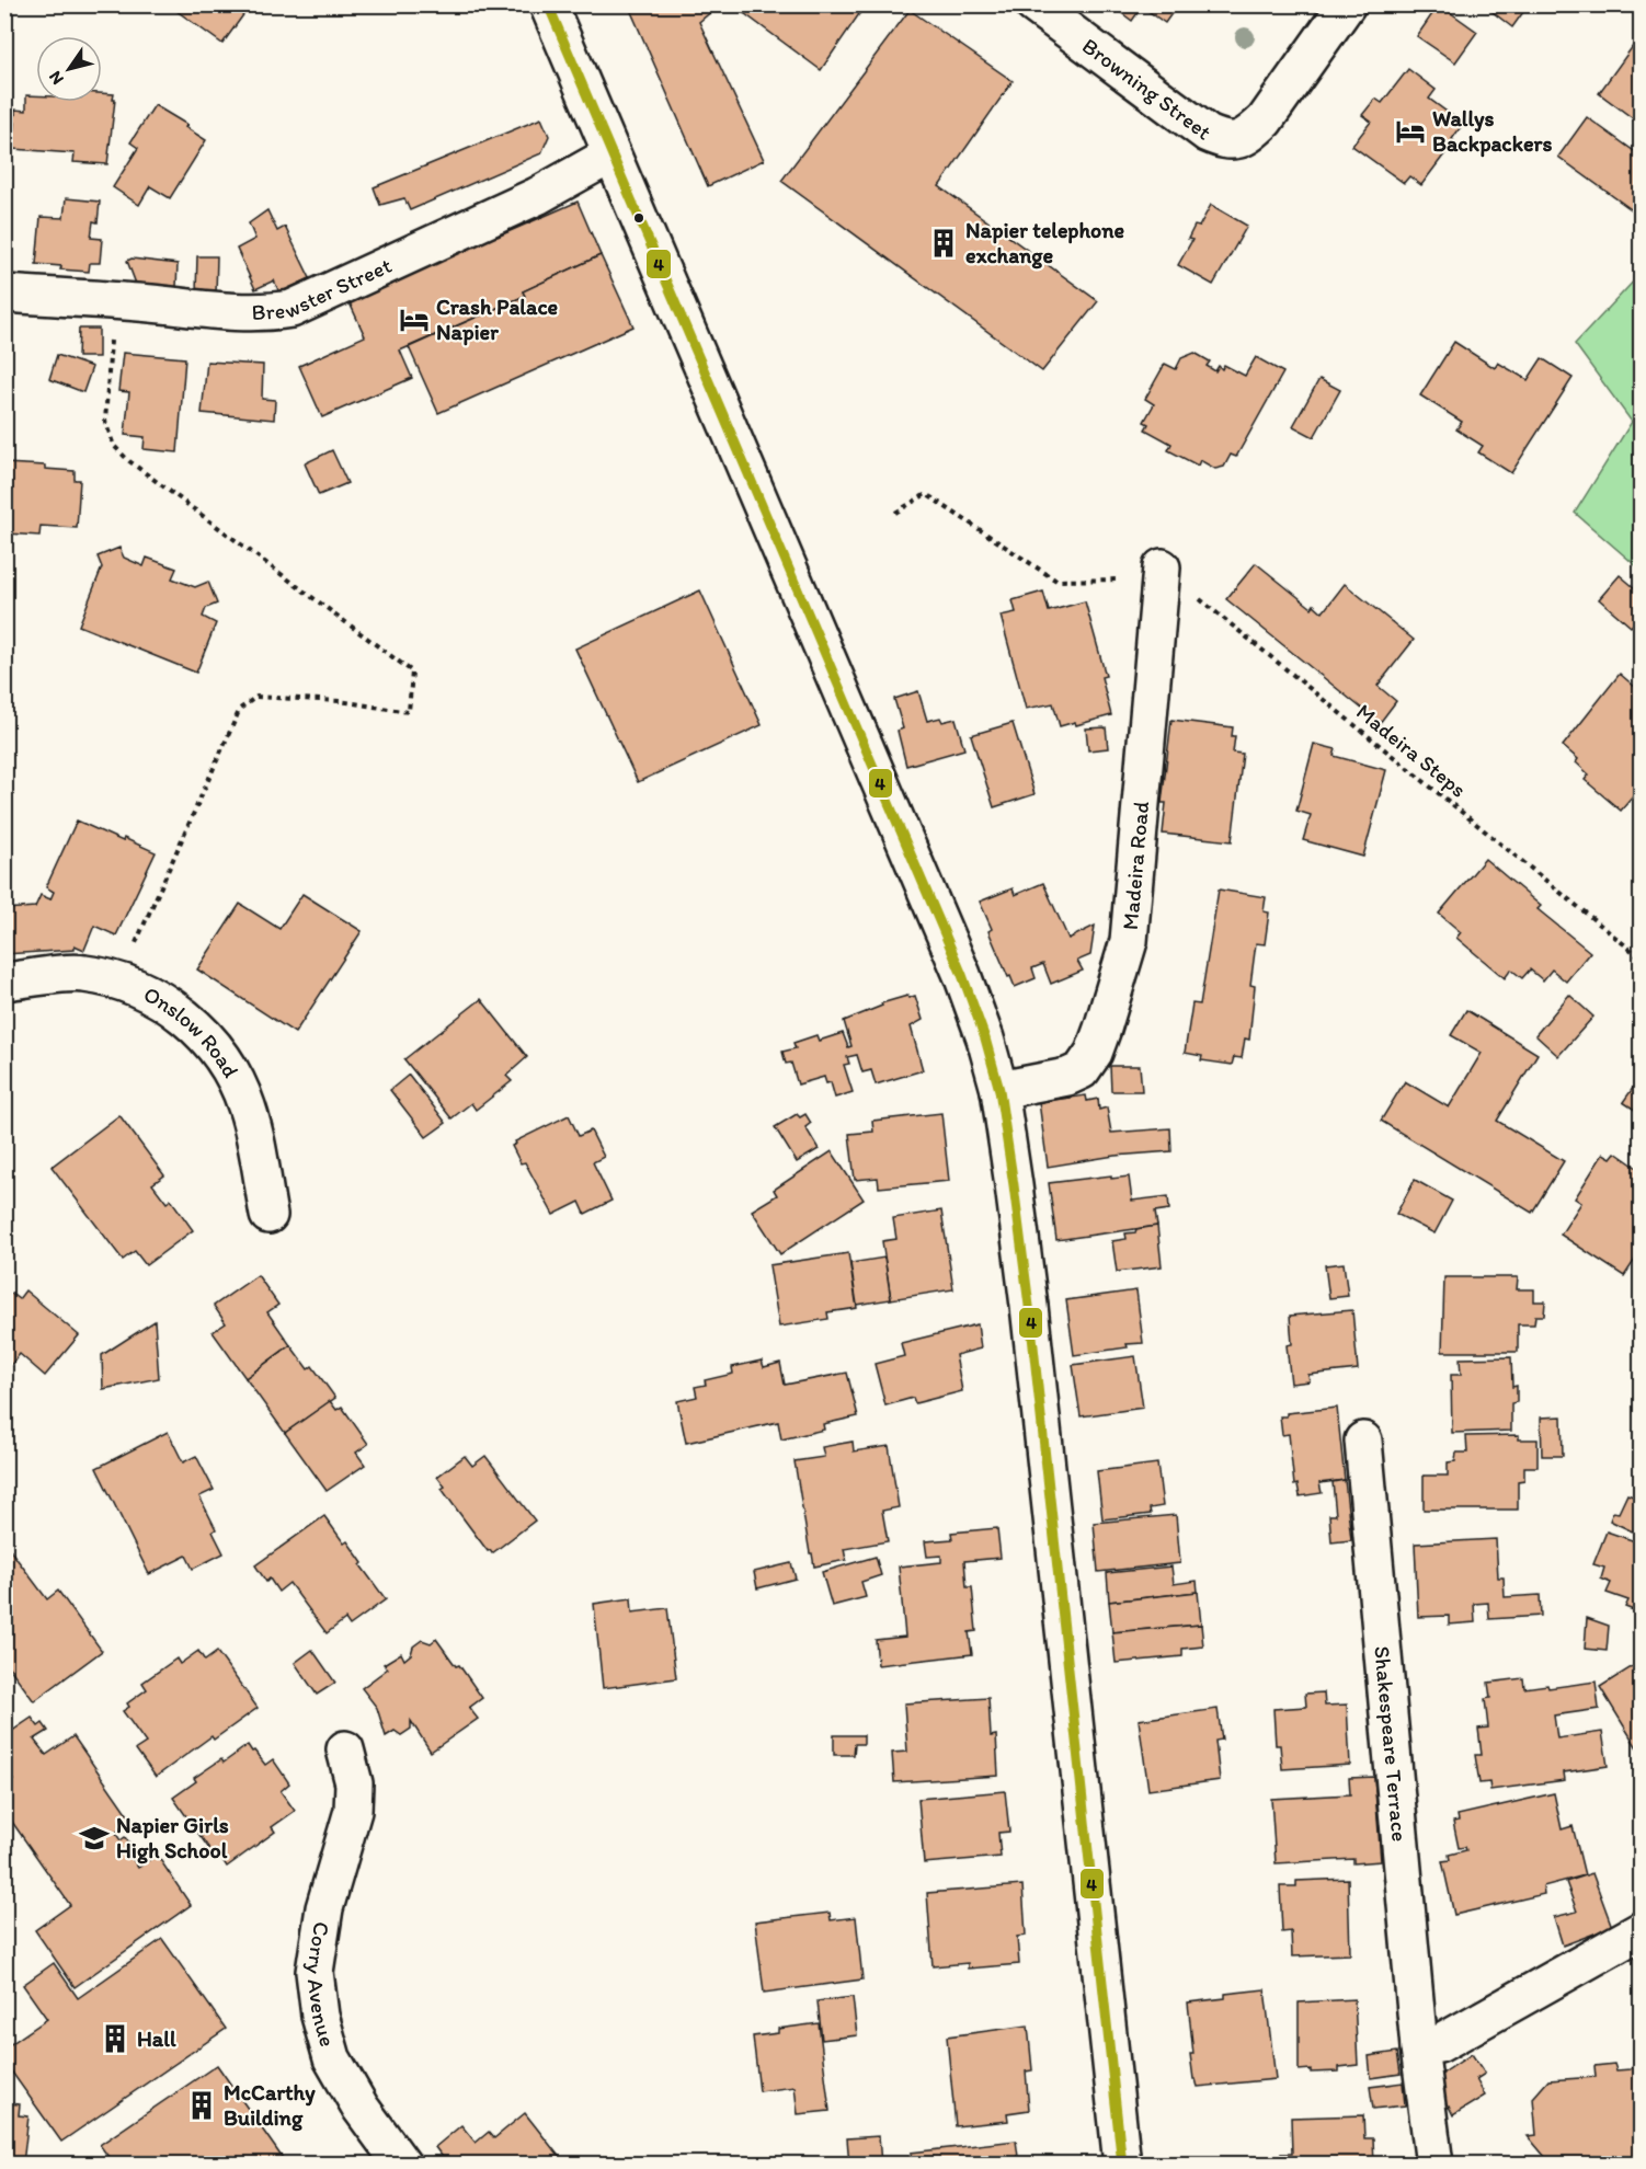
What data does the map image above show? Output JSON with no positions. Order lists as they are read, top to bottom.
{
  "streets": {
    "street": [
      "Browning Street",
      "Brewster Street",
      "Madeira Road",
      "Onslow Road",
      "Shakespeare Terrace",
      "Corry Avenue"
    ],
    "path": ["Madeira Steps"]
  },
  "crossings": [
    ["Madeira Steps", "Madeira Road"]
  ],
  "places": {
    "hotel": ["Wallys Backpackers", "Crash Palace Napier"],
    "building": ["Napier telephone exchange", "Hall", "McCarthy Building"],
    "school or university": ["Napier Girls High School"]
  },
  "lines": ["transit line 4"],
  "north": "bottom left"
}
